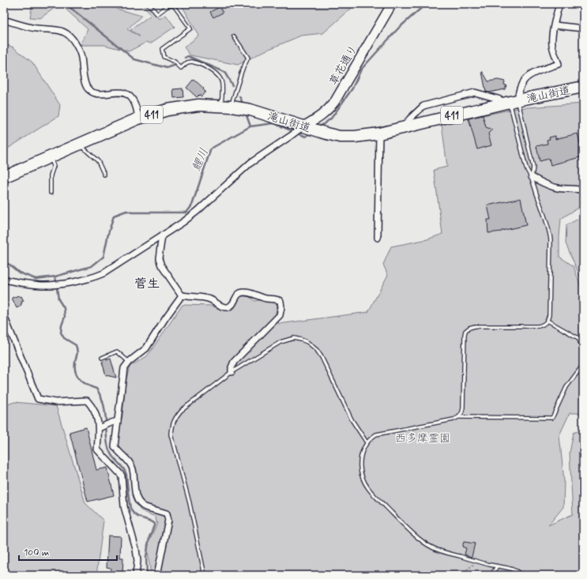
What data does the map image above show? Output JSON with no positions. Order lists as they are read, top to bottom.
{
  "streets": {
    "highway": ["滝山街道", "411"],
    "street": ["草花通り"]
  },
  "crossings": [
    ["草花通り", "滝山街道"]
  ],
  "districts": ["菅生"],
  "water": ["鯉川"],
  "parks": ["西多摩霊園"],
  "scale_bar": "100 m"
}
